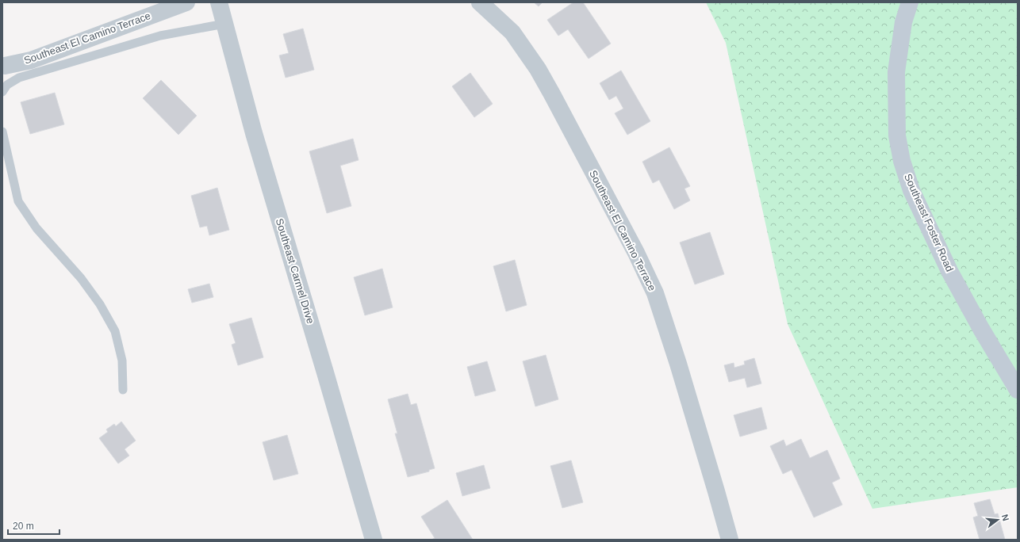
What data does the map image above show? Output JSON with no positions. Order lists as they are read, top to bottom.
{
  "streets": {
    "main road": ["Southeast Foster Road"],
    "street": ["Southeast El Camino Terrace", "Southeast Carmel Drive"]
  },
  "scale_bar": "20 m",
  "north": "right"
}
